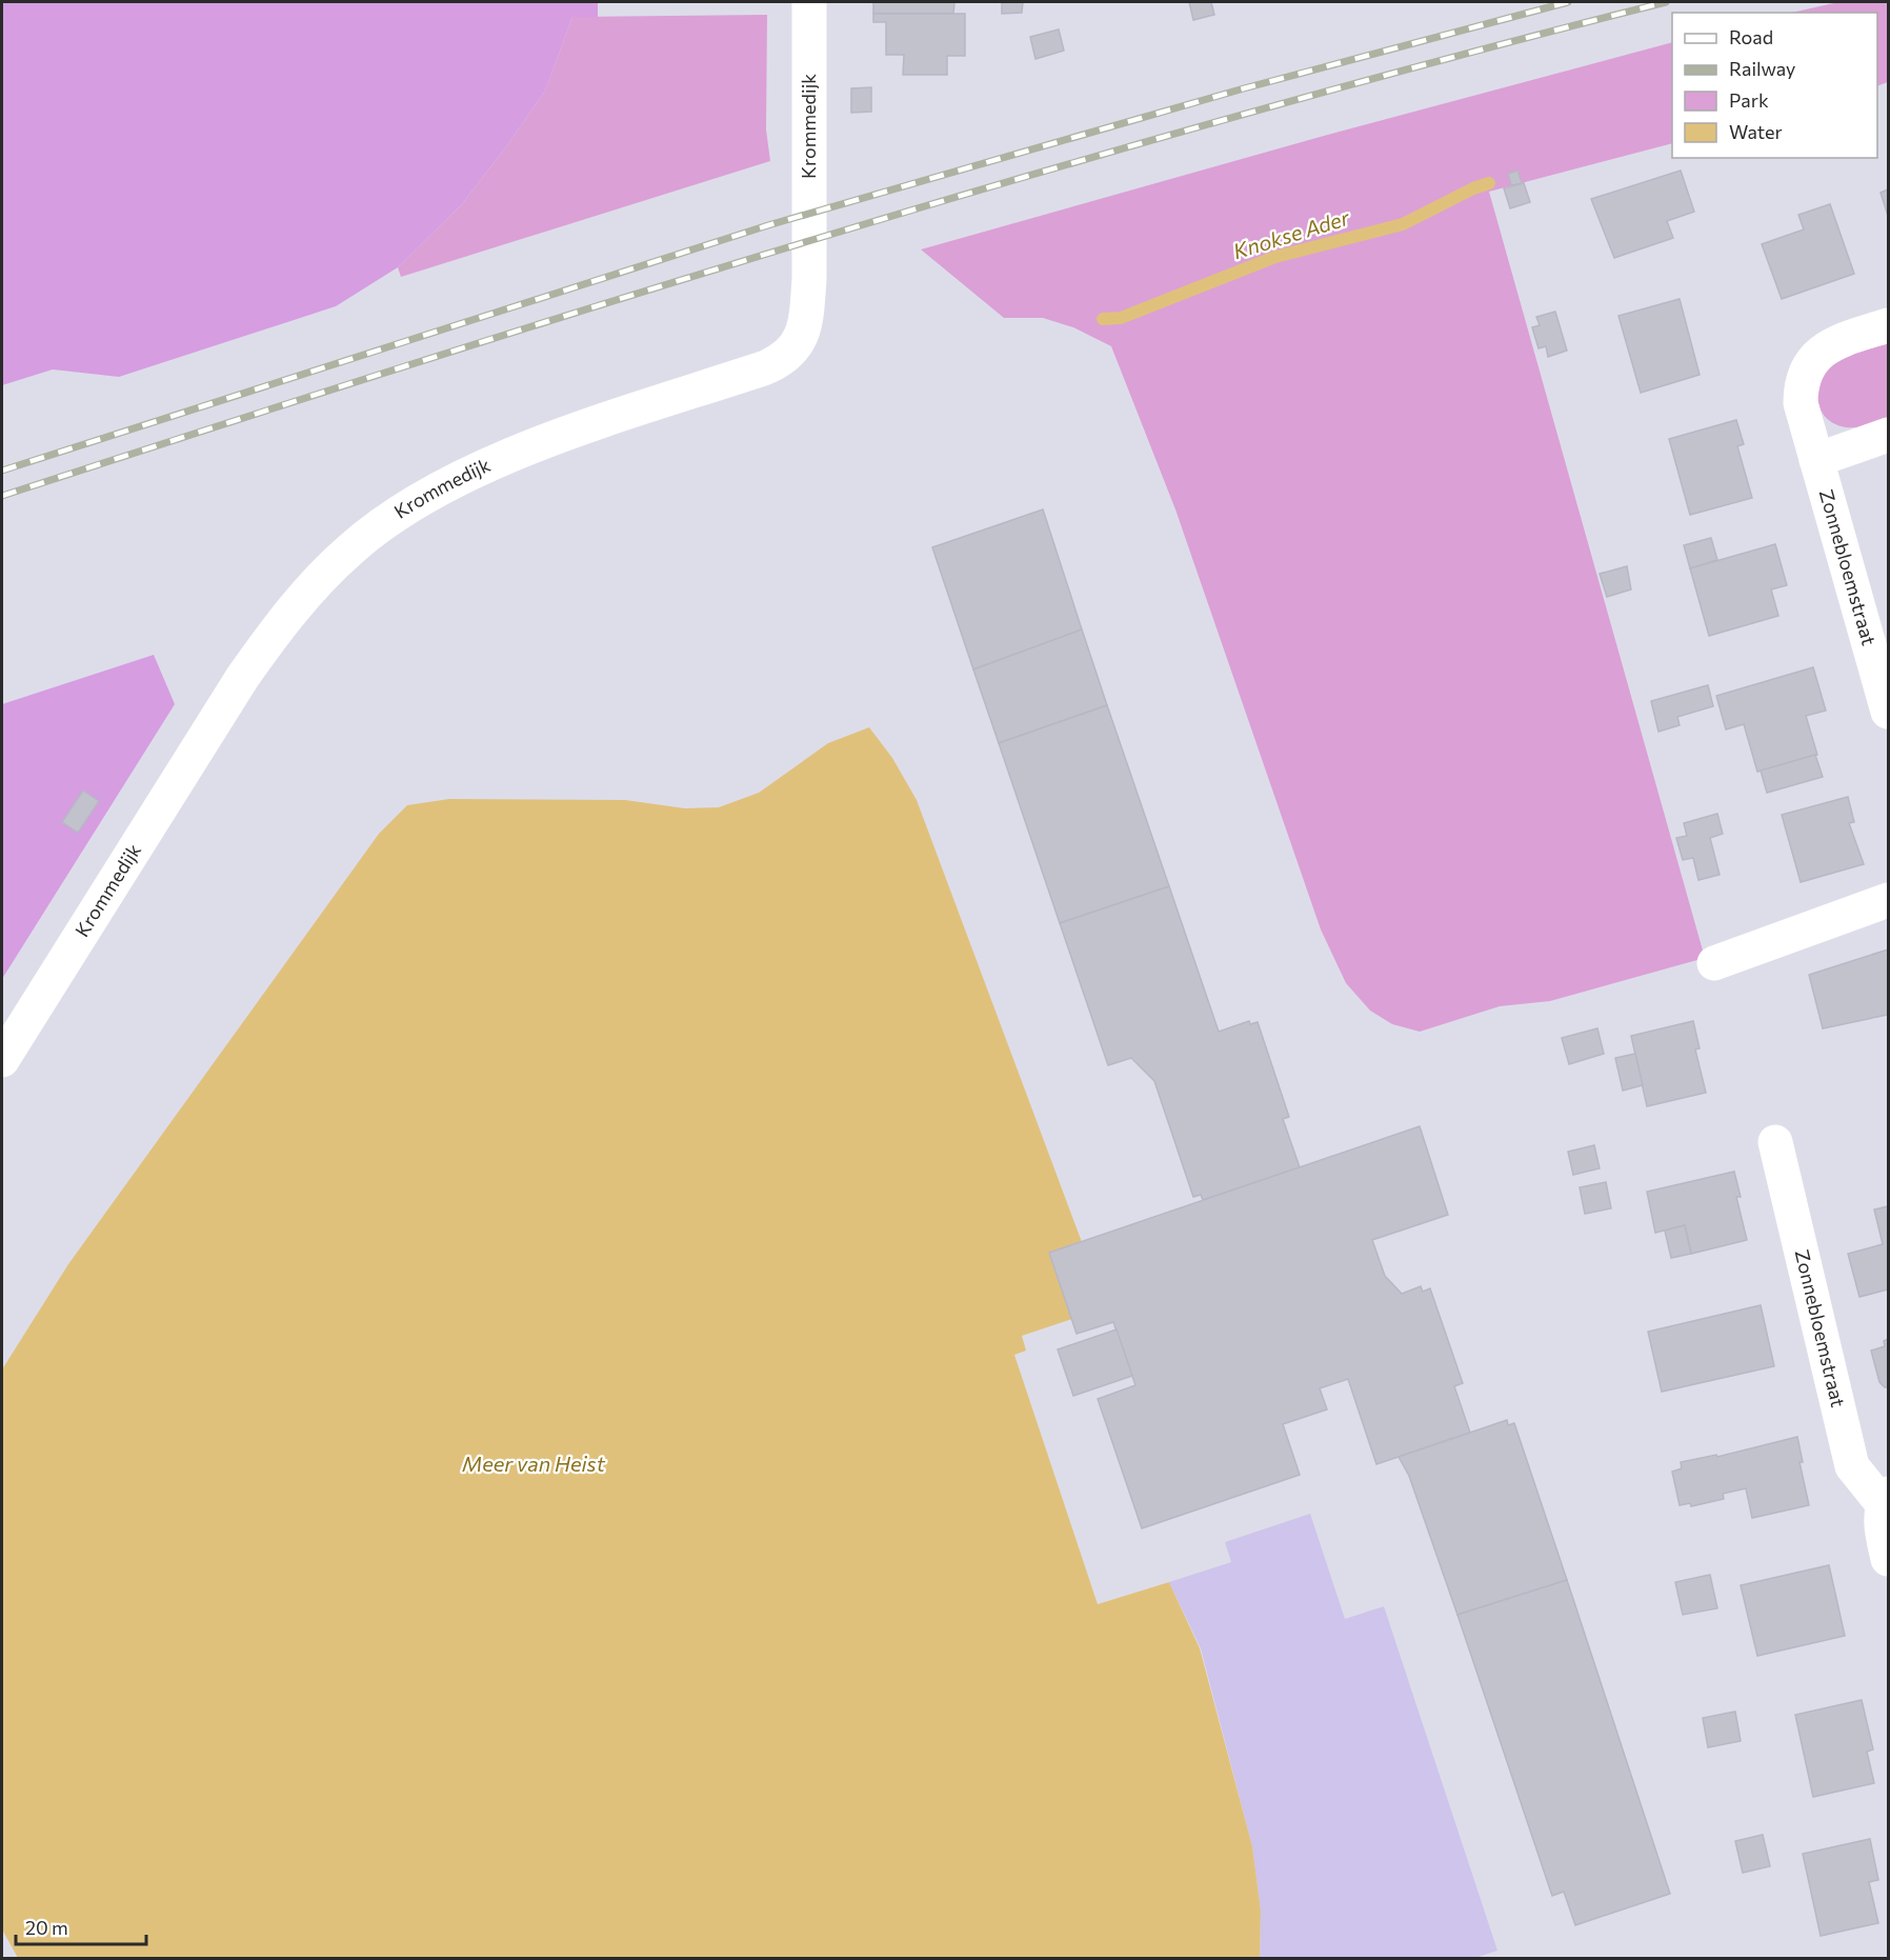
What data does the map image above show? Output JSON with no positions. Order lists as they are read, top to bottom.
{
  "streets": {
    "street": ["Krommedijk", "Zonnebloemstraat"]
  },
  "water": ["Knokse Ader", "Meer van Heist"],
  "legend": [
    "Road",
    "Railway",
    "Park",
    "Water"
  ],
  "scale_bar": "20 m"
}
